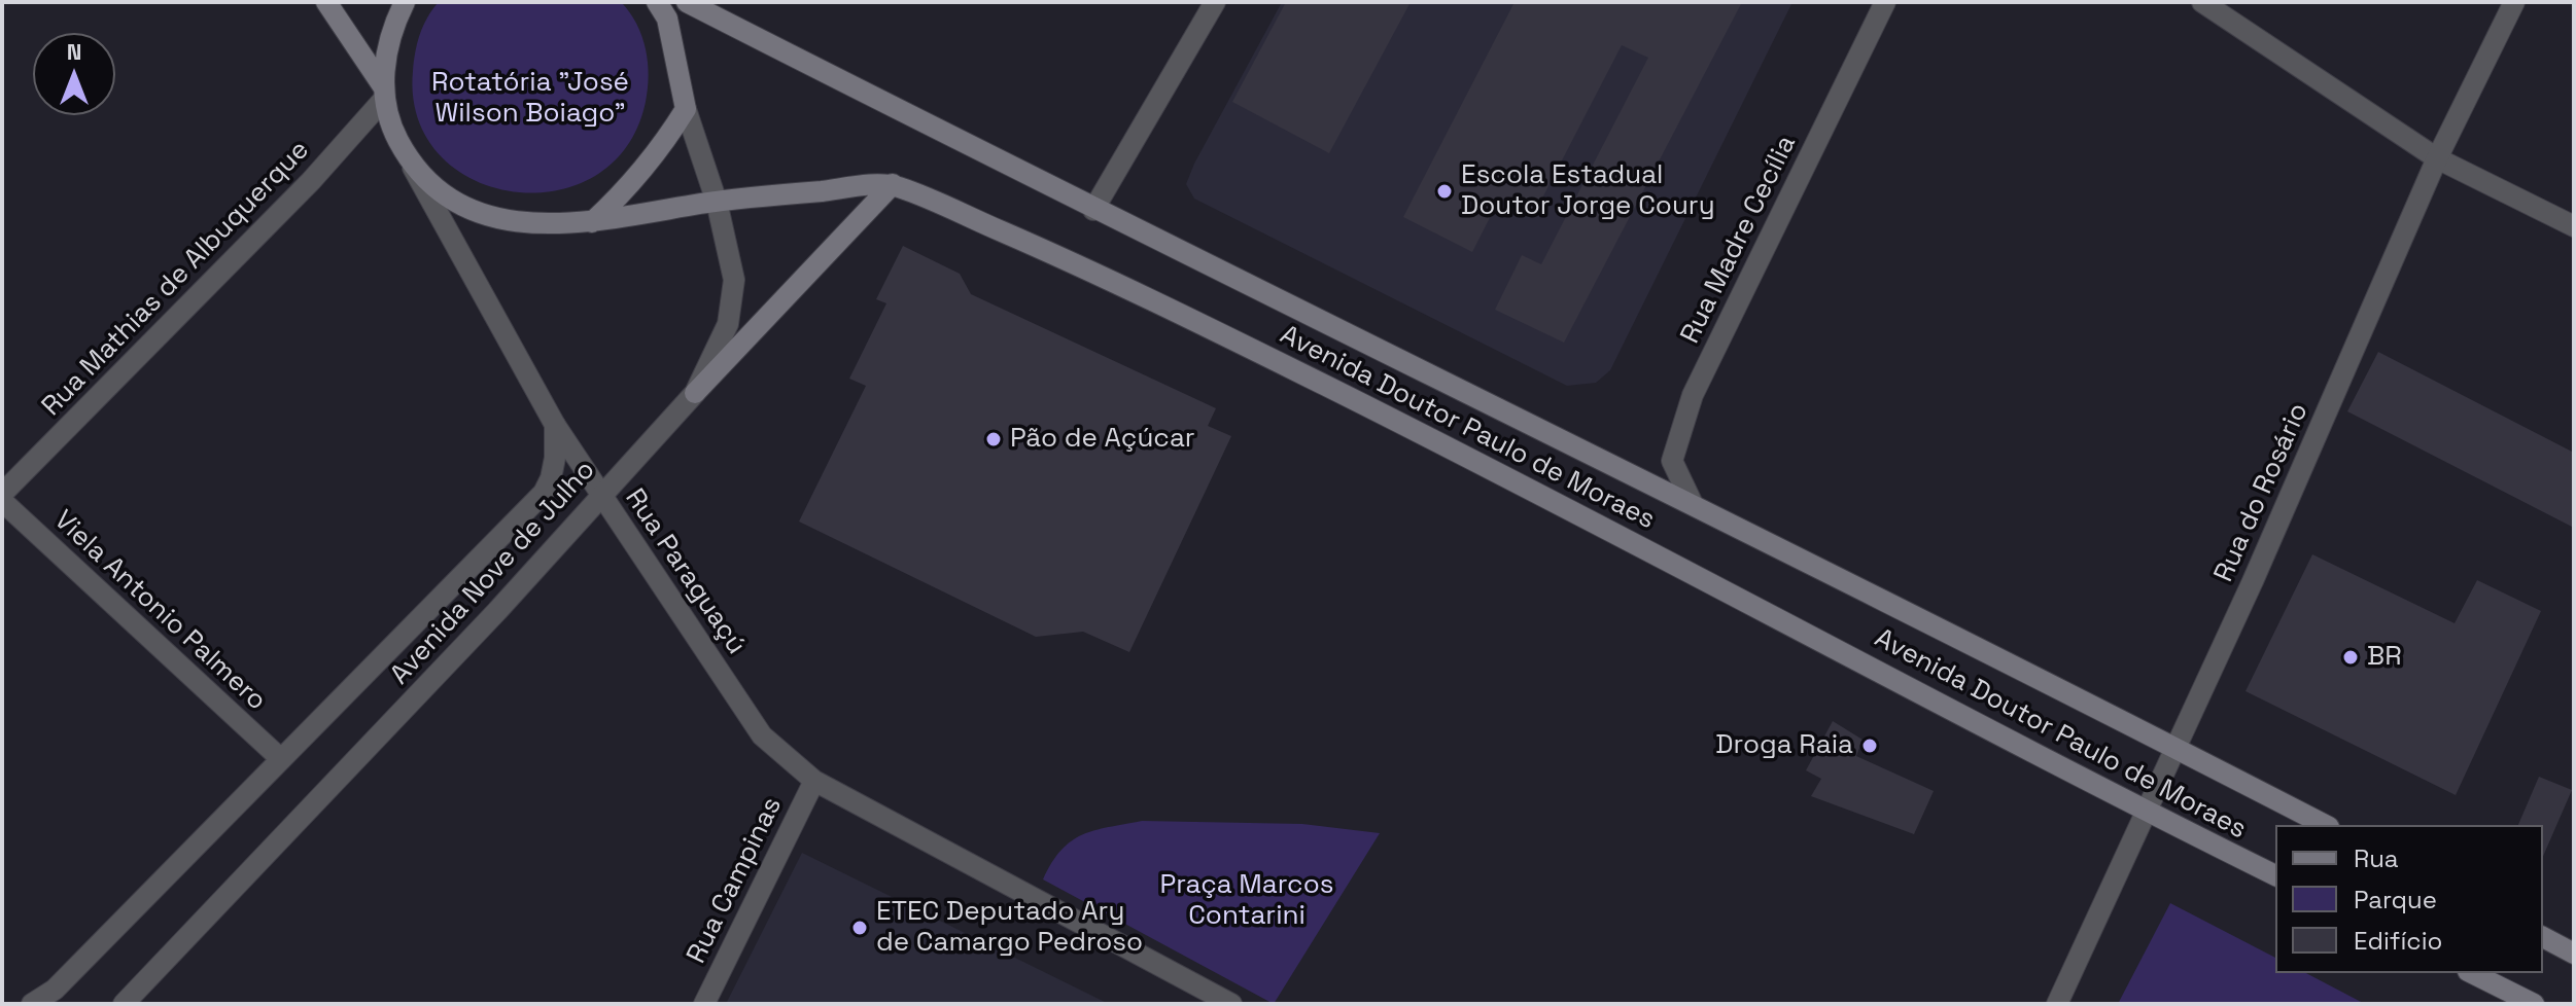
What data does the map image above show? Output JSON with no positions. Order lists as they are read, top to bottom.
{
  "streets": {
    "main road": ["Avenida Doutor Paulo de Moraes"],
    "street": [
      "Rua Madre Cecília",
      "Rua Mathias de Albuquerque",
      "Rua do Rosário",
      "Rua Paraguaçú",
      "Avenida Nove de Julho",
      "Viela Antonio Palmero",
      "Rua Campinas"
    ]
  },
  "crossings": [
    ["Rua Madre Cecília", "Avenida Doutor Paulo de Moraes"],
    ["Rua Mathias de Albuquerque", "Avenida Doutor Paulo de Moraes"],
    ["Avenida Doutor Paulo de Moraes", "Rua do Rosário"],
    ["Avenida Doutor Paulo de Moraes", "Rua Paraguaçú"],
    ["Avenida Doutor Paulo de Moraes", "Avenida Nove de Julho"],
    ["Rua Paraguaçú", "Avenida Nove de Julho"],
    ["Rua Paraguaçú", "Rua Campinas"],
    ["Avenida Nove de Julho", "Viela Antonio Palmero"]
  ],
  "parks": ["Rotatória \"José Wilson Boiago\"", "Praça Marcos Contarini"],
  "places": [
    "Escola Estadual Doutor Jorge Coury",
    "Pão de Açúcar",
    "BR",
    "Droga Raia",
    "ETEC Deputado Ary de Camargo Pedroso"
  ],
  "legend": ["Rua", "Parque", "Edifício"],
  "north": "top"
}
